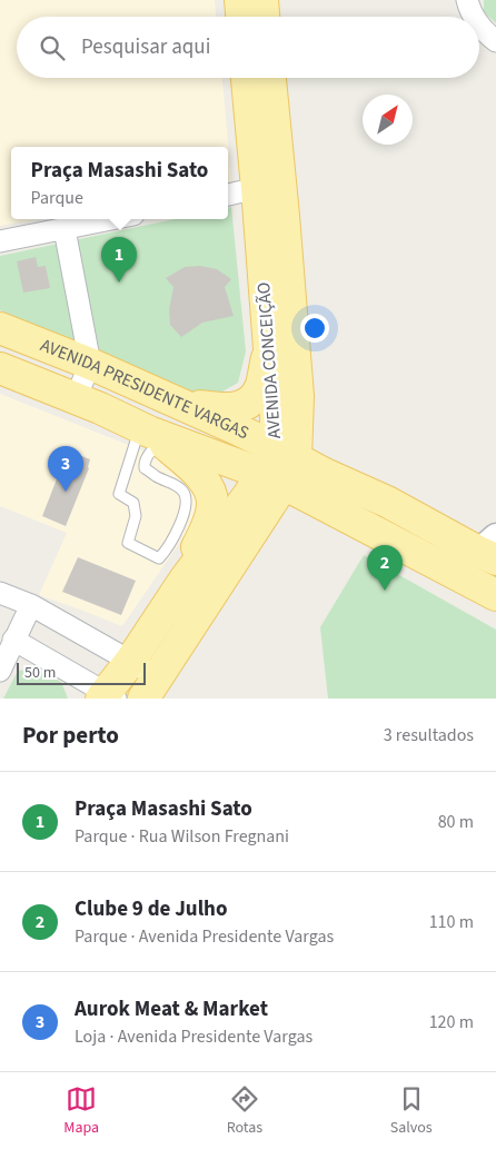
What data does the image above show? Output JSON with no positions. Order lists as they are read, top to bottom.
{
  "streets": {
    "main road": ["AVENIDA CONCEIÇÃO", "AVENIDA PRESIDENTE VARGAS"]
  },
  "crossings": [
    ["AVENIDA CONCEIÇÃO", "AVENIDA PRESIDENTE VARGAS"]
  ],
  "scale_bar": "50 m",
  "north": "top right",
  "page": {
    "search": "Pesquisar aqui",
    "popup": ["Praça Masashi Sato", "Parque"],
    "pins": ["1", "3", "2"],
    "scale": "50 m",
    "heading": ["Por perto", "3 resultados"],
    "list": [
      {
        "mark": "1",
        "name": "Praça Masashi Sato",
        "note": "Parque · Rua Wilson Fregnani",
        "value": "80 m"
      },
      {
        "mark": "2",
        "name": "Clube 9 de Julho",
        "note": "Parque · Avenida Presidente Vargas",
        "value": "110 m"
      },
      {
        "mark": "3",
        "name": "Aurok Meat & Market",
        "note": "Loja · Avenida Presidente Vargas",
        "value": "120 m"
      }
    ],
    "nav": ["Mapa", "Rotas", "Salvos"]
  }
}
